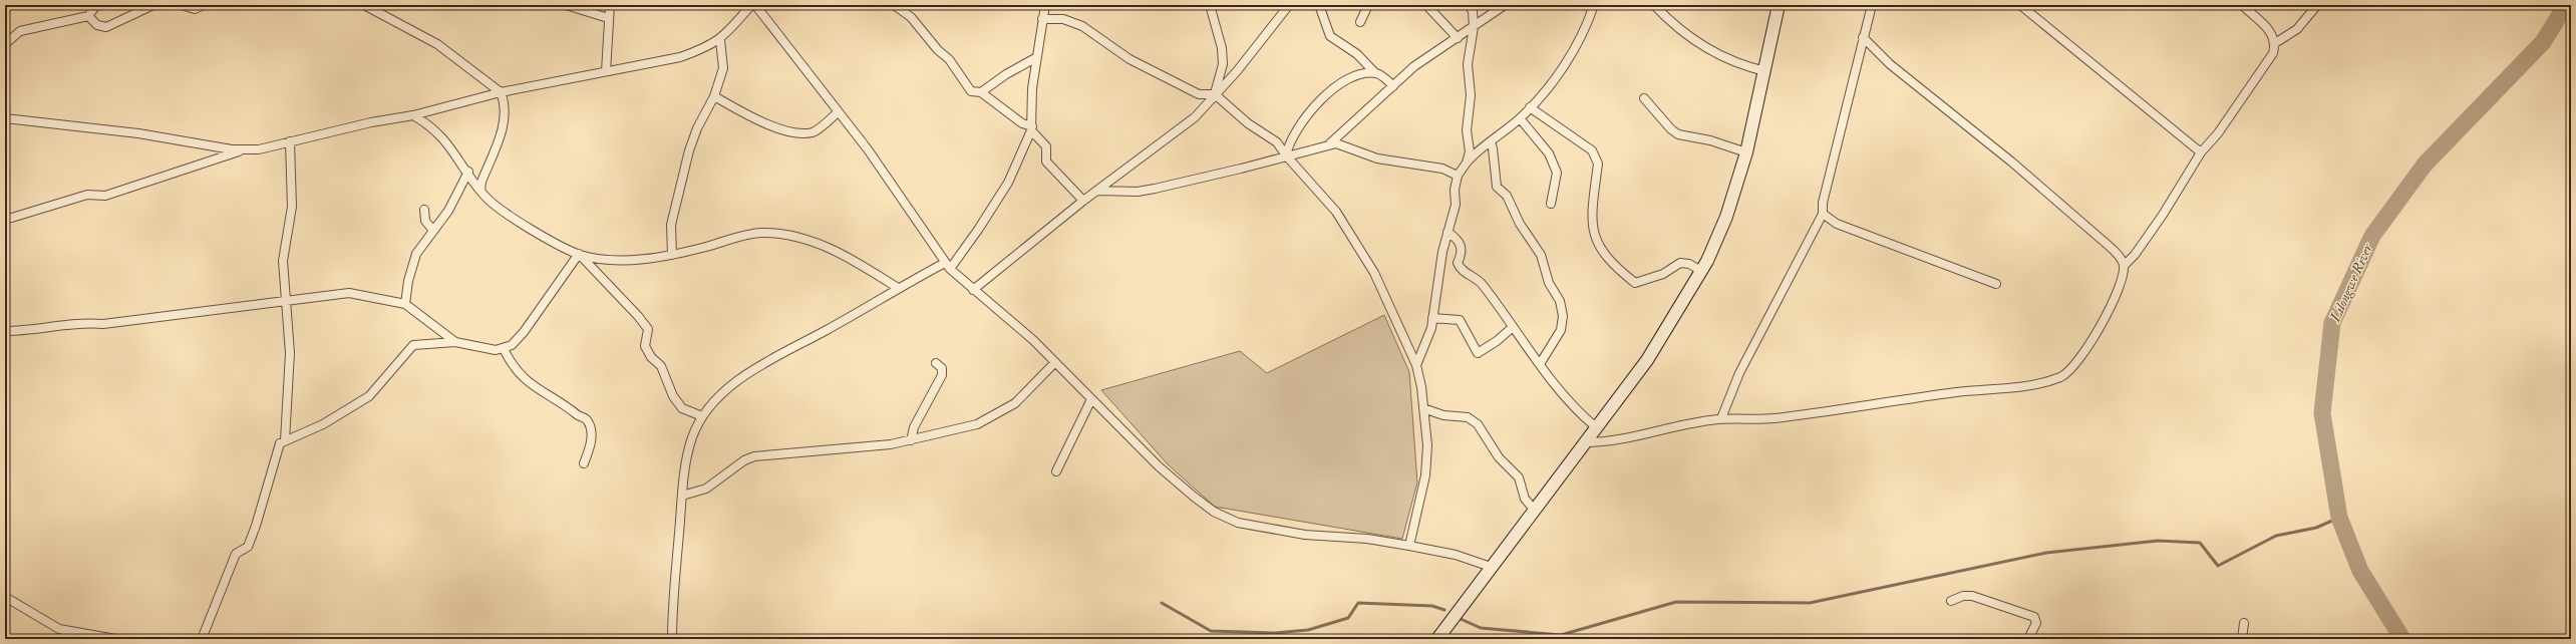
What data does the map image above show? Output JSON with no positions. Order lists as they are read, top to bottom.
{
  "water": ["Lilongwe River"]
}
